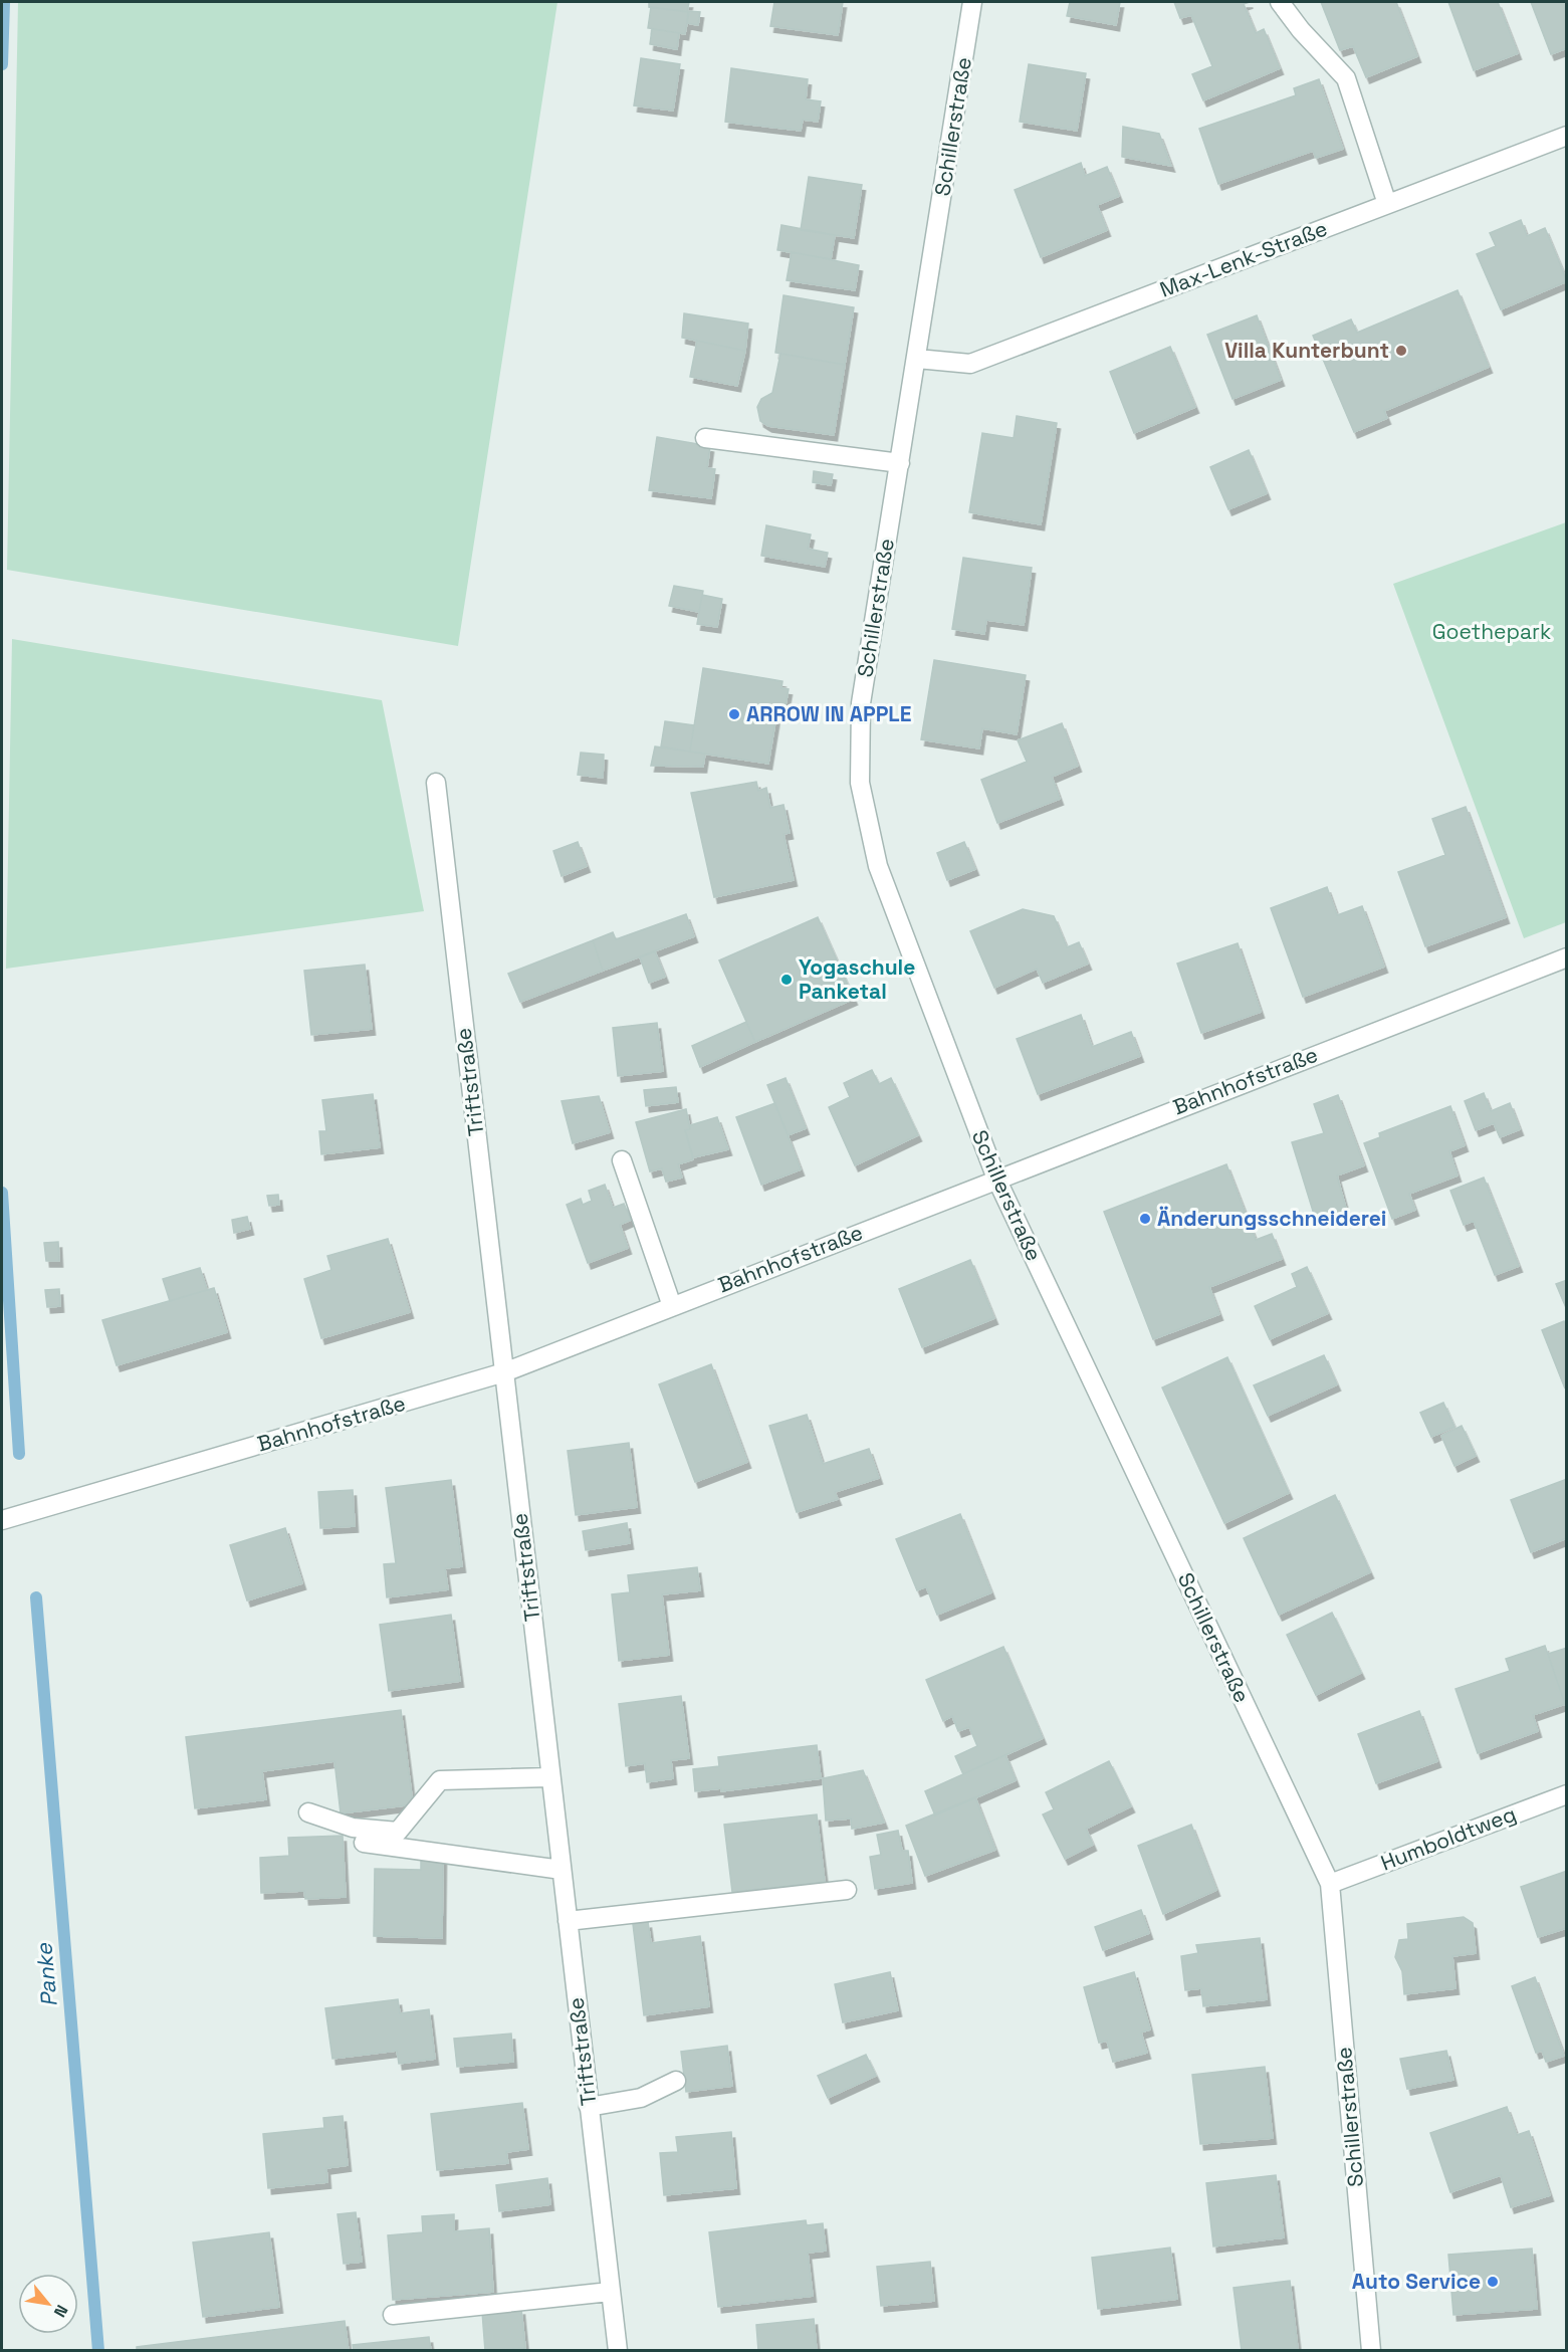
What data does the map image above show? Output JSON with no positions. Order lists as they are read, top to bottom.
{
  "streets": {
    "street": [
      "Schillerstraße",
      "Max-Lenk-Straße",
      "Bahnhofstraße",
      "Triftstraße",
      "Humboldtweg"
    ]
  },
  "crossings": [
    ["Schillerstraße", "Max-Lenk-Straße"],
    ["Schillerstraße", "Bahnhofstraße"],
    ["Schillerstraße", "Humboldtweg"],
    ["Bahnhofstraße", "Triftstraße"]
  ],
  "water": ["Panke"],
  "parks": ["Goethepark"],
  "places": [
    "Villa Kunterbunt",
    "ARROW IN APPLE",
    "Yogaschule Panketal",
    "Änderungsschneiderei",
    "Auto Service"
  ],
  "north": "bottom right"
}
